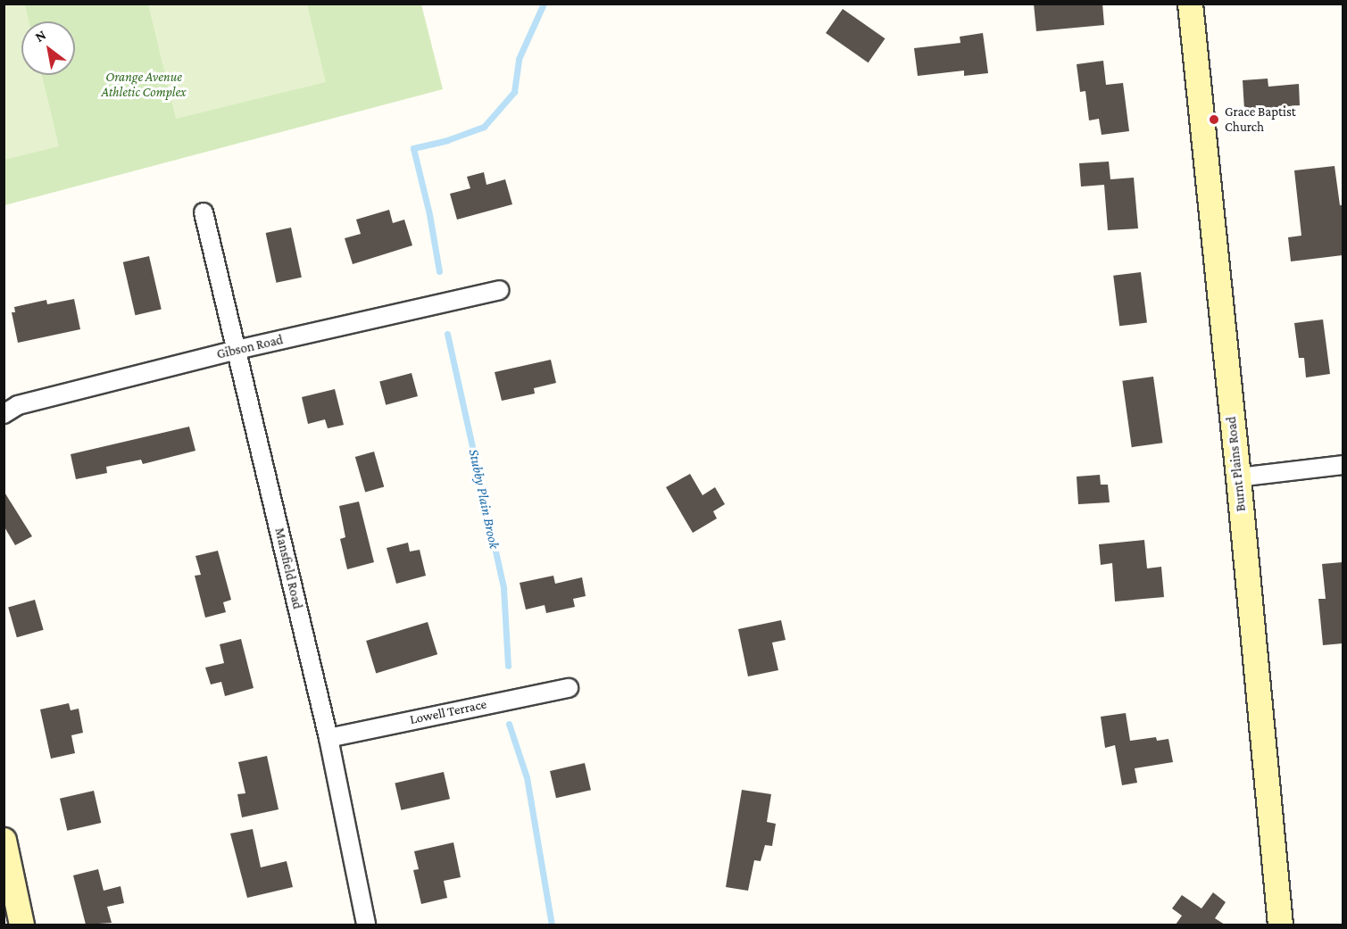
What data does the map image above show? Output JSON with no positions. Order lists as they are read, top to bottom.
{
  "streets": {
    "main road": ["Burnt Plains Road"],
    "street": ["Gibson Road", "Mansfield Road", "Lowell Terrace"]
  },
  "crossings": [
    ["Gibson Road", "Mansfield Road"],
    ["Mansfield Road", "Lowell Terrace"]
  ],
  "water": ["Stubby Plain Brook"],
  "parks": ["Orange Avenue Athletic Complex"],
  "places": ["Grace Baptist Church"],
  "north": "top left"
}
